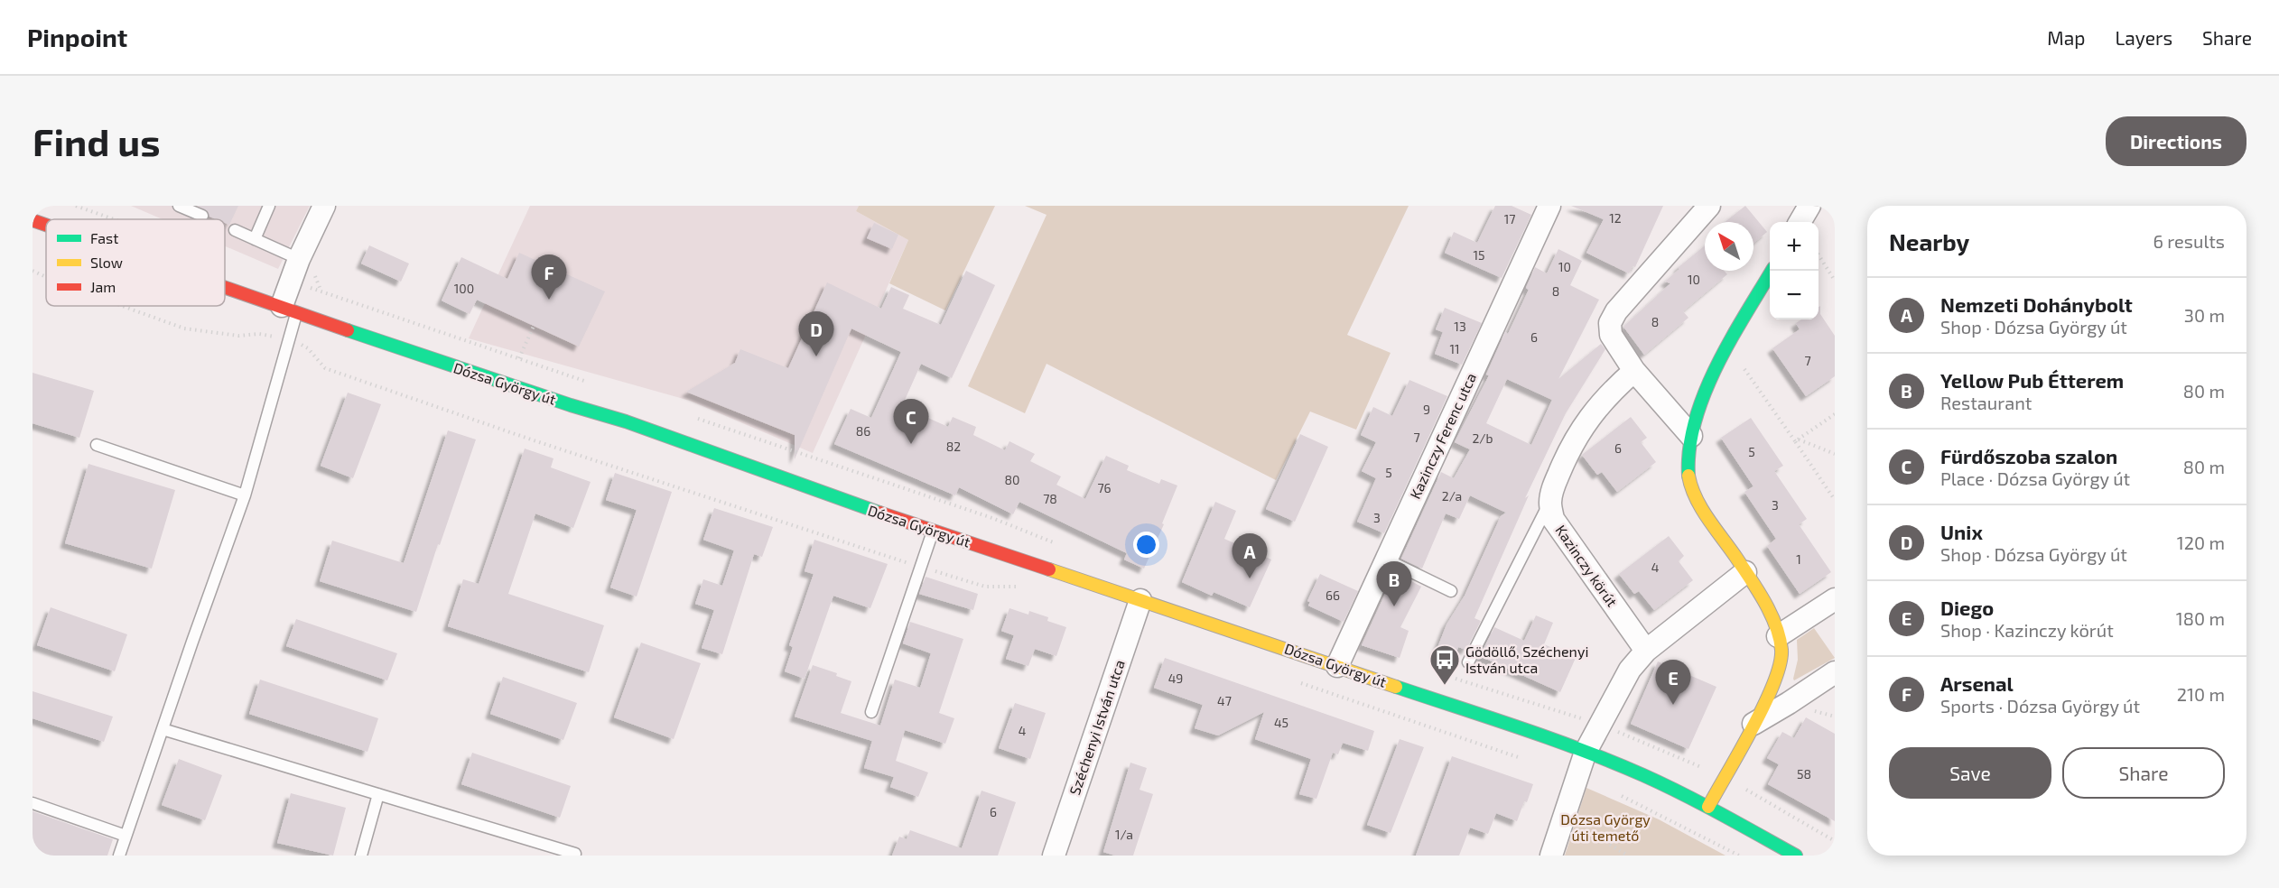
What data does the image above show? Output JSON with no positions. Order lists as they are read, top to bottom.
{
  "streets": {
    "main road": ["Dózsa György út"],
    "street": ["Kazinczy Ferenc utca", "Kazinczy körút", "Széchenyi István utca"]
  },
  "crossings": [
    ["Dózsa György út", "Kazinczy Ferenc utca"],
    ["Dózsa György út", "Széchenyi István utca"]
  ],
  "parks": ["Dózsa György úti temető"],
  "places": {
    "bus stop": ["Gödöllő, Széchenyi István utca"]
  },
  "house_numbers": [
    "12",
    "17",
    "15",
    "10",
    "10",
    "100",
    "8",
    "8",
    "13",
    "6",
    "11",
    "7",
    "9",
    "86",
    "7",
    "2/b",
    "82",
    "6",
    "5",
    "5",
    "80",
    "76",
    "2/a",
    "78",
    "3",
    "3",
    "1",
    "4",
    "66",
    "49",
    "47",
    "45",
    "4",
    "58",
    "6",
    "1/a"
  ],
  "legend": ["Fast", "Slow", "Jam"],
  "north": "top left",
  "page": {
    "header": "Pinpoint",
    "nav": ["Map", "Layers", "Share"],
    "buttons": [
      "Directions",
      ["Save", "Share"]
    ],
    "title": "Find us",
    "heading": ["Nearby", "6 results"],
    "map_buttons": ["+", "−"],
    "pins": [
      "F",
      "D",
      "C",
      "A",
      "B",
      "E"
    ],
    "list": [
      {
        "mark": "A",
        "name": "Nemzeti Dohánybolt",
        "note": "Shop · Dózsa György út",
        "value": "30 m"
      },
      {
        "mark": "B",
        "name": "Yellow Pub Étterem",
        "note": "Restaurant",
        "value": "80 m"
      },
      {
        "mark": "C",
        "name": "Fürdőszoba szalon",
        "note": "Place · Dózsa György út",
        "value": "80 m"
      },
      {
        "mark": "D",
        "name": "Unix",
        "note": "Shop · Dózsa György út",
        "value": "120 m"
      },
      {
        "mark": "E",
        "name": "Diego",
        "note": "Shop · Kazinczy körút",
        "value": "180 m"
      },
      {
        "mark": "F",
        "name": "Arsenal",
        "note": "Sports · Dózsa György út",
        "value": "210 m"
      }
    ]
  }
}
